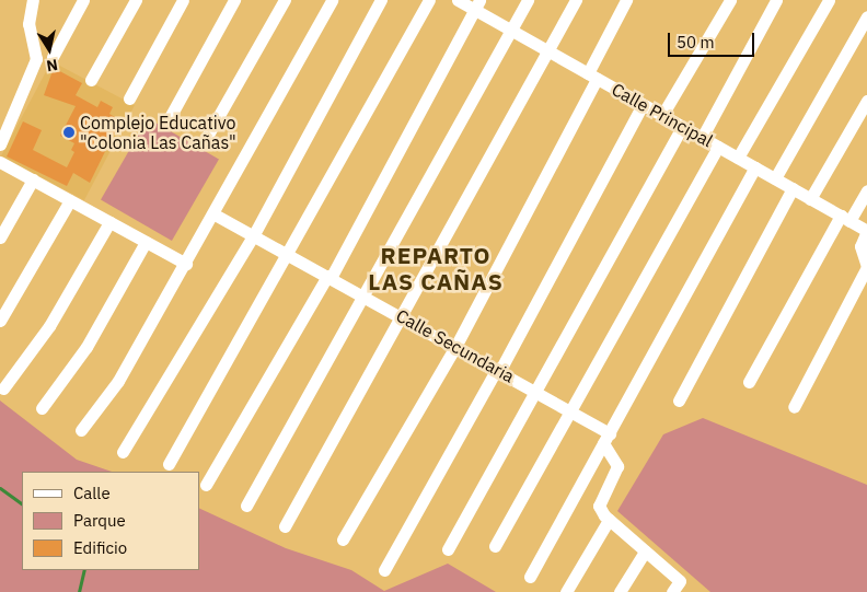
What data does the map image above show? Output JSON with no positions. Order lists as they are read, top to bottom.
{
  "streets": {
    "street": ["Calle Principal", "Calle Secundaria"]
  },
  "districts": ["REPARTO LAS CAÑAS"],
  "places": ["Complejo Educativo \"Colonia Las Cañas\""],
  "legend": ["Calle", "Parque", "Edificio"],
  "scale_bar": "50 m",
  "north": "bottom"
}
